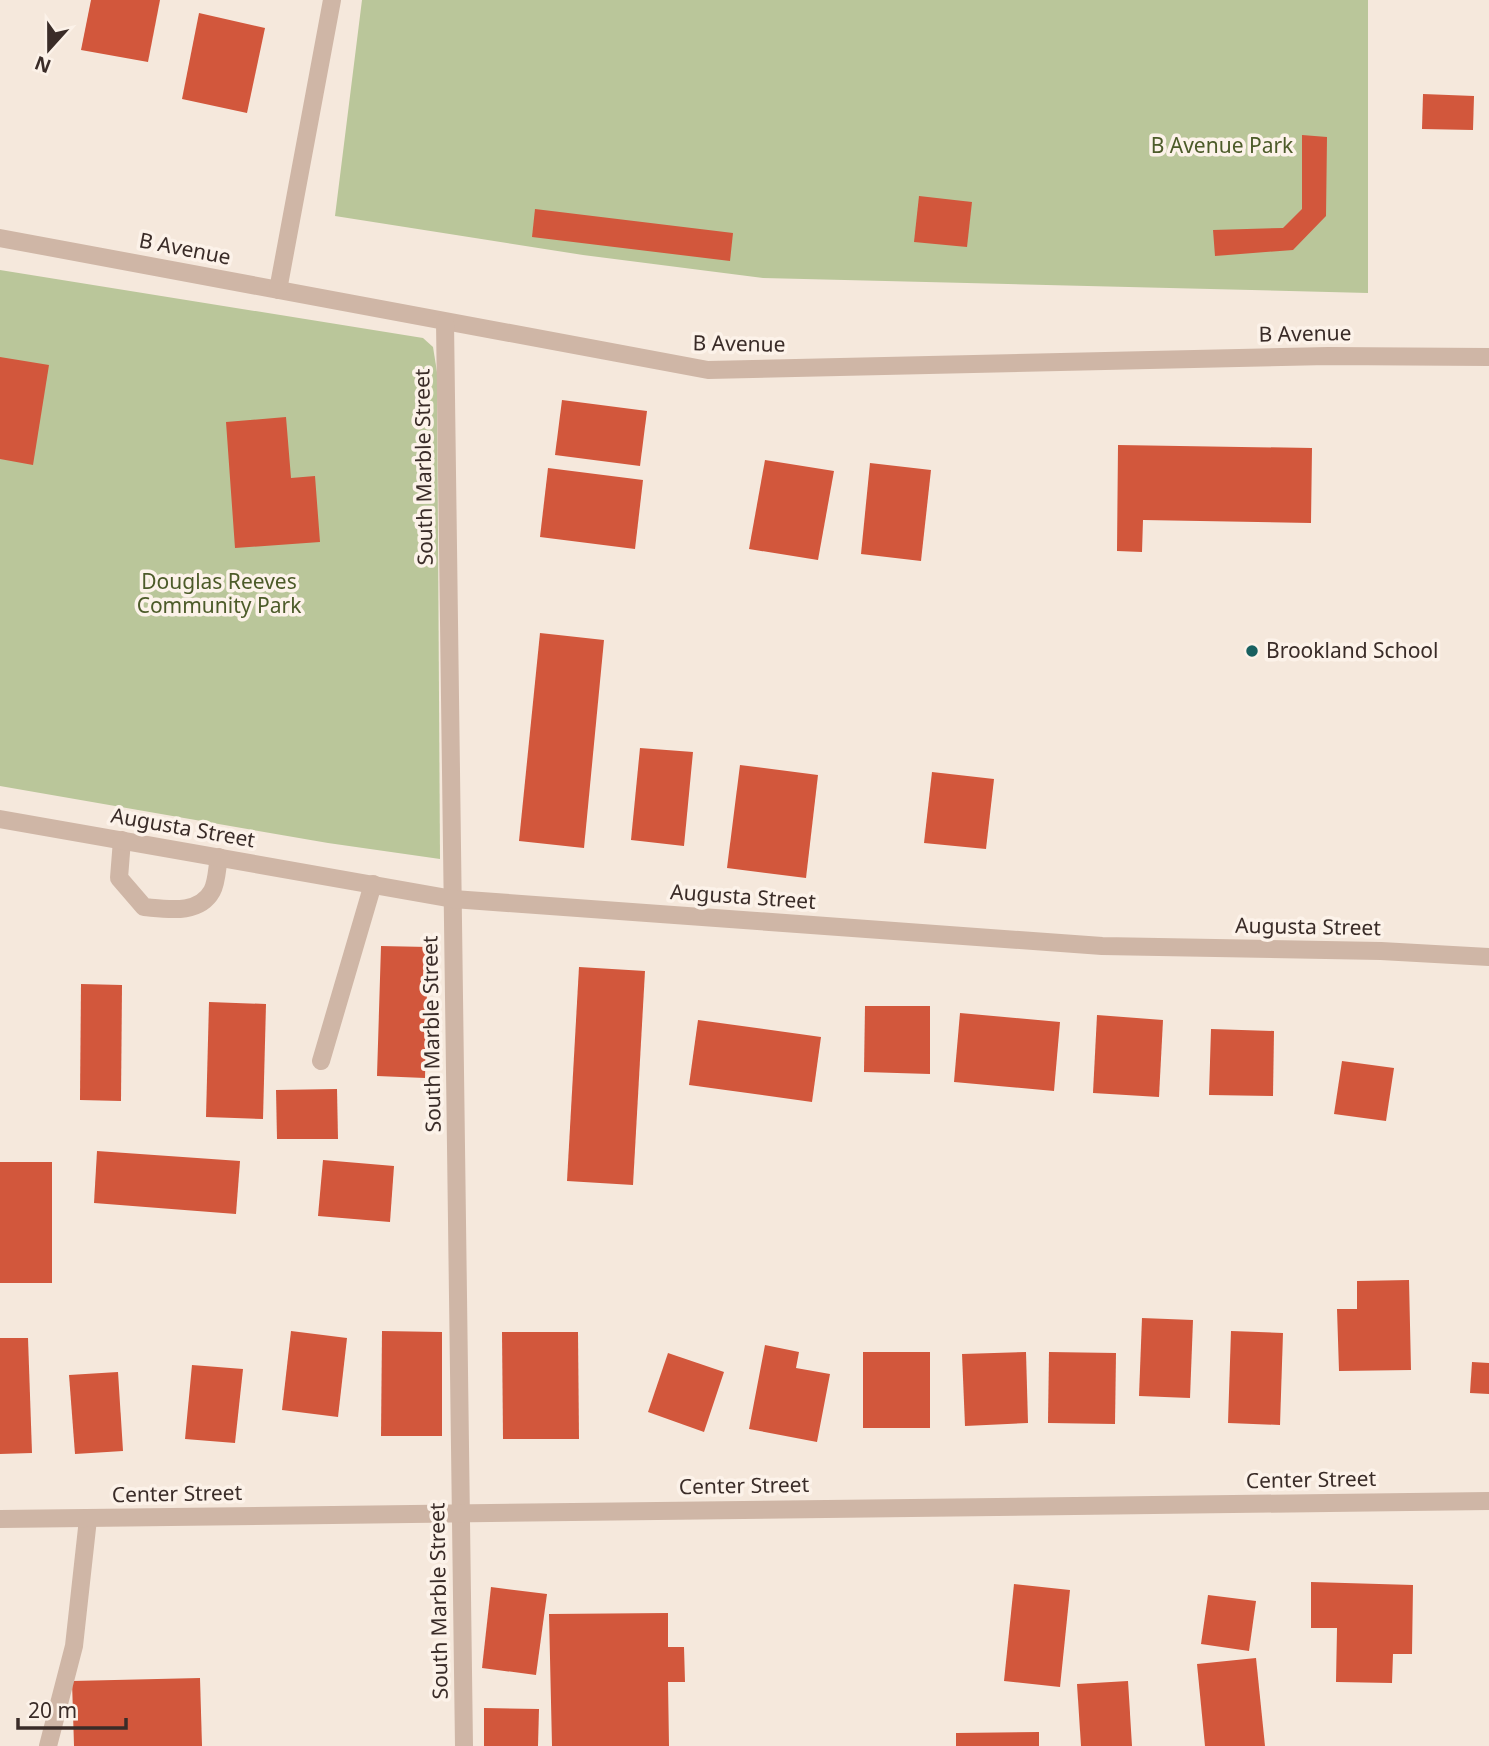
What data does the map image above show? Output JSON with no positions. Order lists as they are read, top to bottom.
{
  "streets": {
    "street": [
      "B Avenue",
      "South Marble Street",
      "Augusta Street",
      "Center Street"
    ]
  },
  "crossings": [
    ["B Avenue", "South Marble Street"],
    ["South Marble Street", "Augusta Street"],
    ["South Marble Street", "Center Street"]
  ],
  "parks": ["B Avenue Park", "Douglas Reeves Community Park"],
  "places": ["Brookland School"],
  "scale_bar": "20 m",
  "north": "bottom"
}
